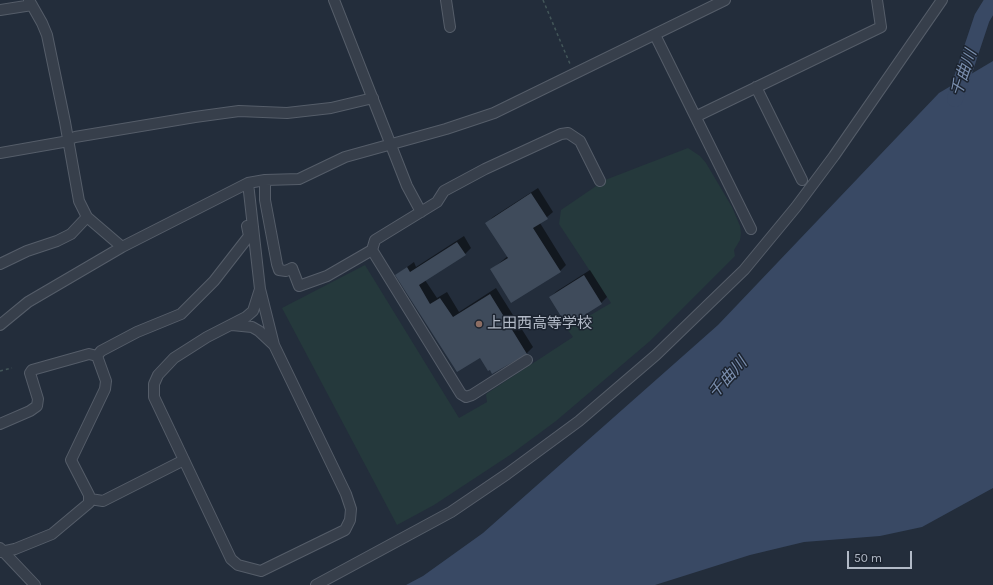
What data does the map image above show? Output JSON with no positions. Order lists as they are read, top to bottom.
{
  "water": ["千曲川"],
  "places": ["上田西高等学校"],
  "scale_bar": "50 m"
}
